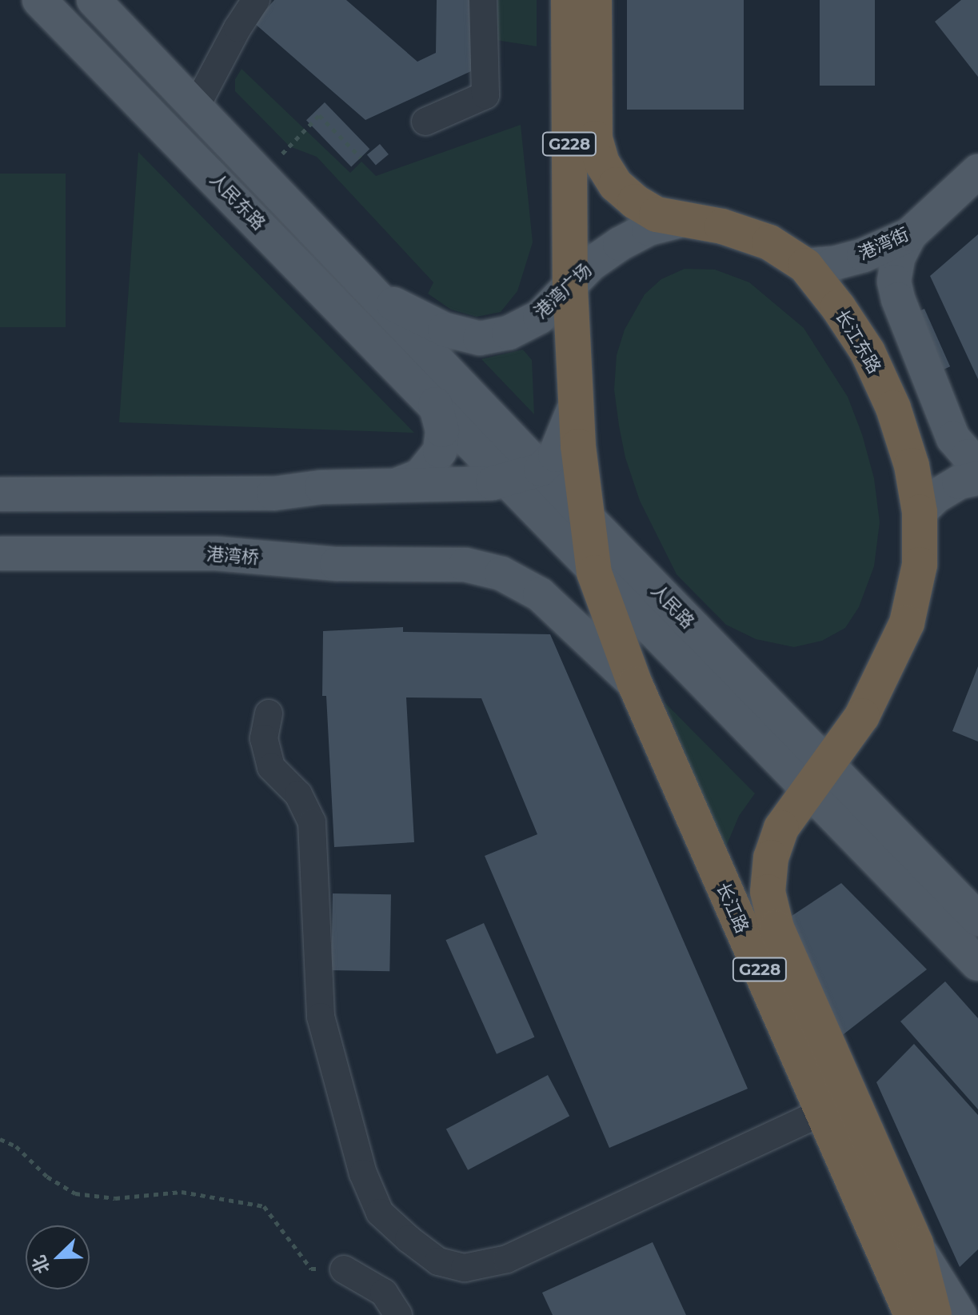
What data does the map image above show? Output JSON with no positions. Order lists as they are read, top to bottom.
{
  "streets": {
    "highway": ["G228", "长江东路", "长江路"],
    "main road": [
      "人民东路",
      "港湾街",
      "港湾广场",
      "港湾桥",
      "人民路"
    ]
  },
  "crossings": [
    ["G228", "港湾广场"],
    ["G228", "人民路"],
    ["G228", "长江路"],
    ["人民东路", "港湾广场"],
    ["人民东路", "人民路"],
    ["港湾街", "长江东路"],
    ["港湾广场", "长江东路"],
    ["港湾广场", "人民路"],
    ["长江东路", "人民路"],
    ["长江东路", "长江路"],
    ["港湾桥", "长江路"],
    ["人民路", "长江路"]
  ],
  "north": "bottom left"
}
